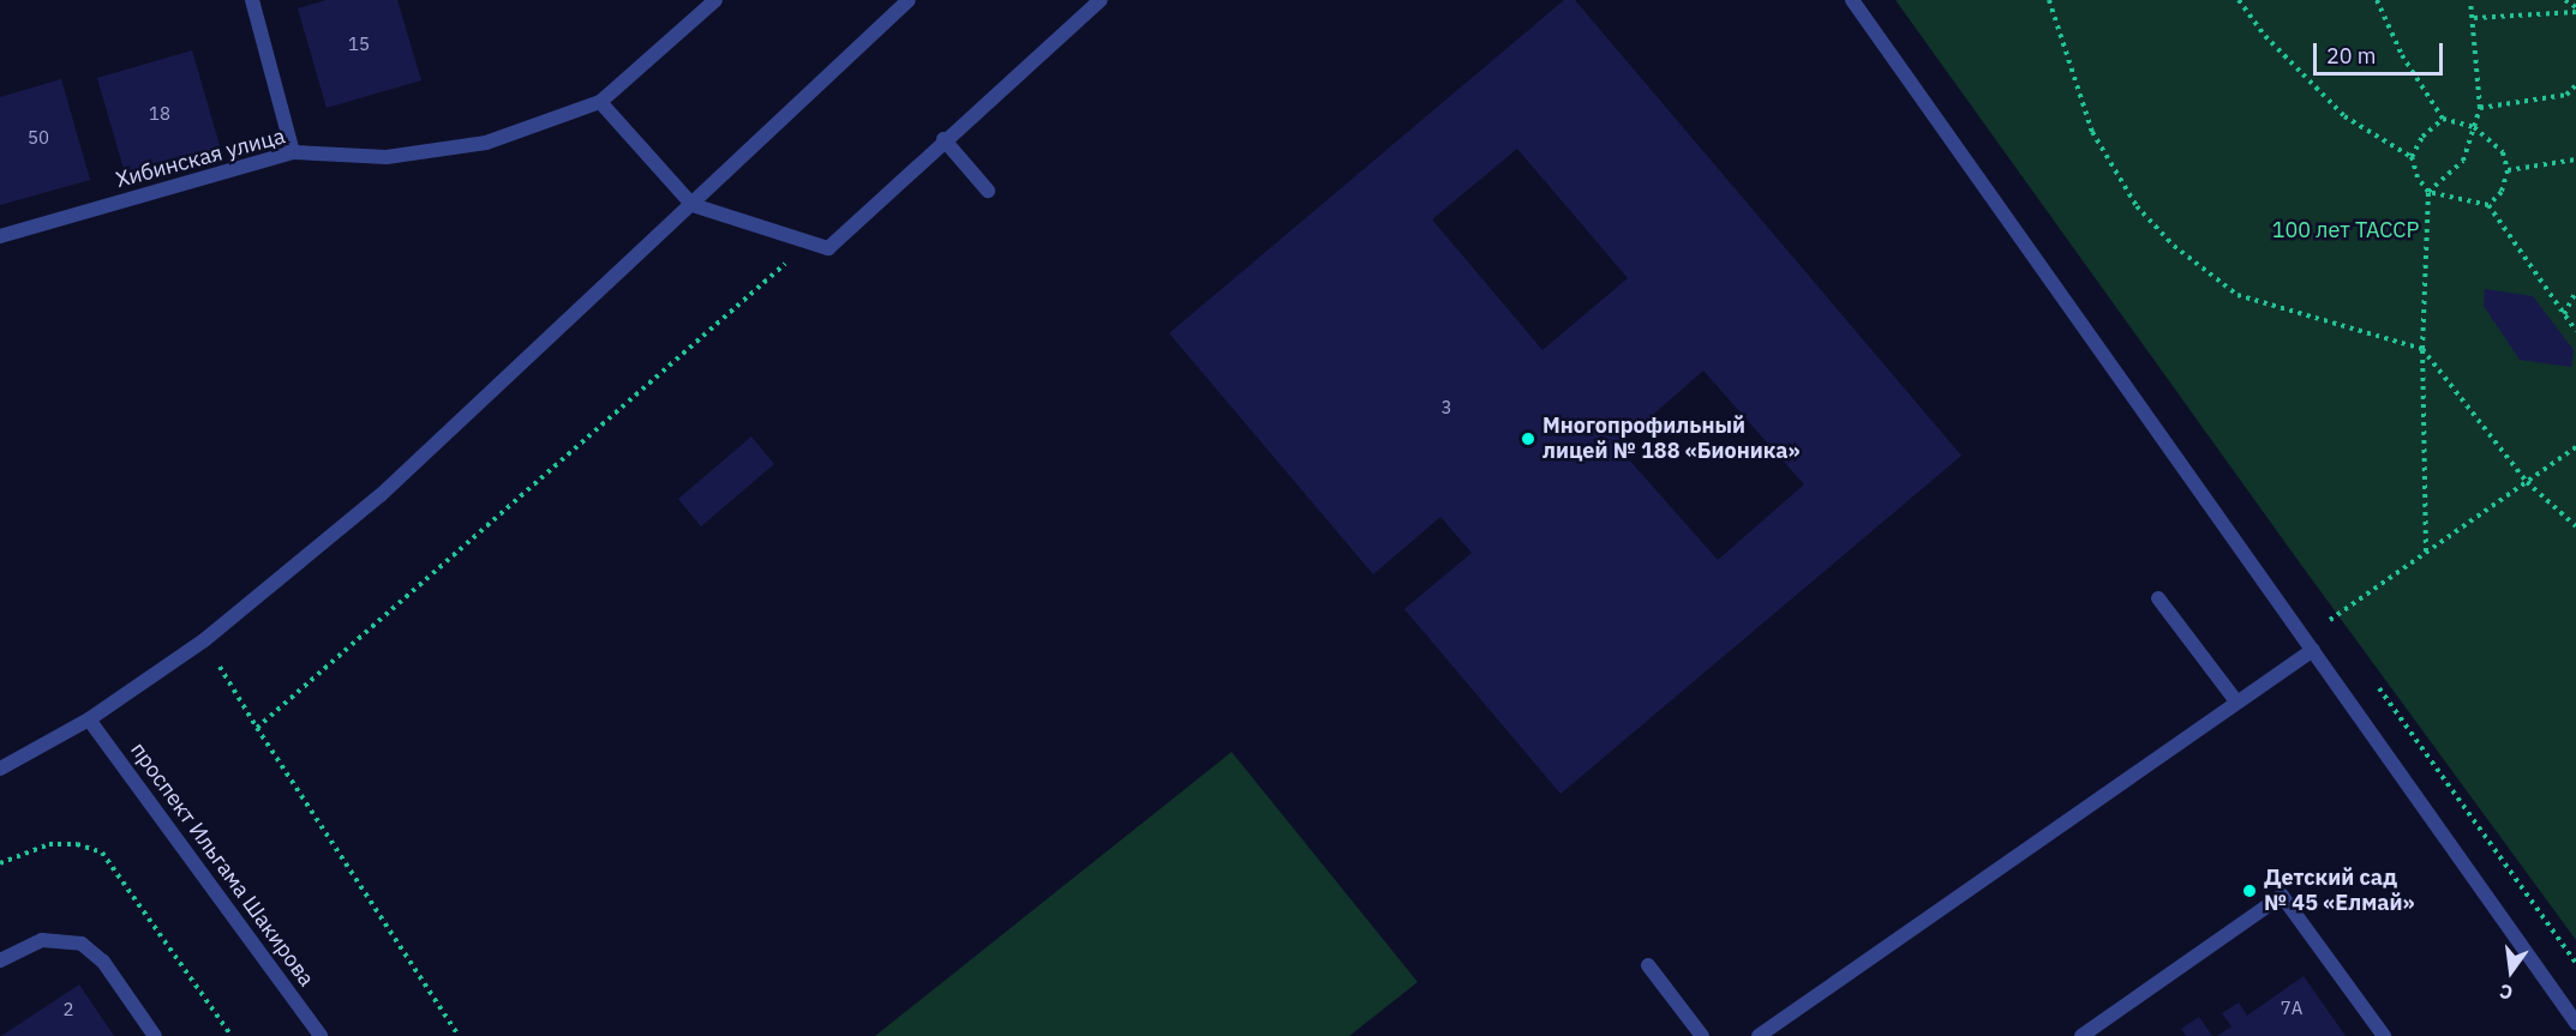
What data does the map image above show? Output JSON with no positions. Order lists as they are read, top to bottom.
{
  "streets": {
    "street": ["Хибинская улица", "проспект Ильгама Шакирова"]
  },
  "parks": ["100 лет ТАССР"],
  "places": ["Многопрофильный лицей № 188 «Бионика»", "Детский сад № 45 «Елмай»"],
  "house_numbers": [
    "15",
    "18",
    "50",
    "3",
    "7А",
    "2"
  ],
  "scale_bar": "20 m",
  "north": "bottom"
}
